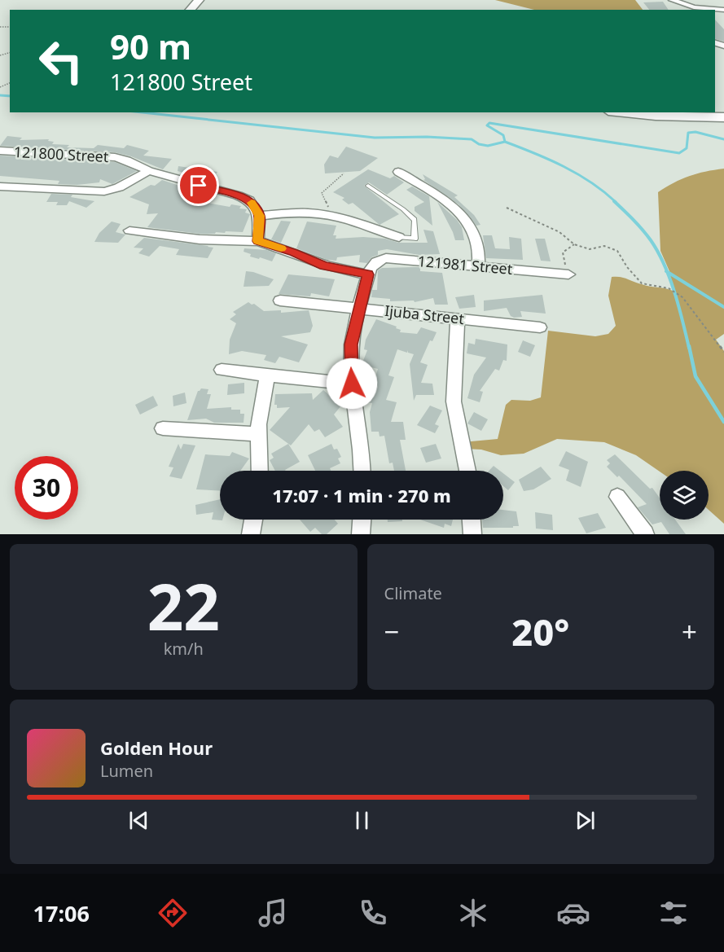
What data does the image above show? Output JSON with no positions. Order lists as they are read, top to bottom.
{
  "streets": {
    "street": ["121800 Street", "121981 Street", "Ijuba Street"]
  },
  "page": {
    "turn": ["90 m", "121800 Street"],
    "limit": "30",
    "trip": "17:07 · 1 min · 270 m",
    "tile": [
      ["22", "km/h"],
      "Climate"
    ],
    "heat": ["−", "20°", "+"],
    "song": ["Golden Hour", "Lumen"],
    "tabs": "17:06"
  }
}
